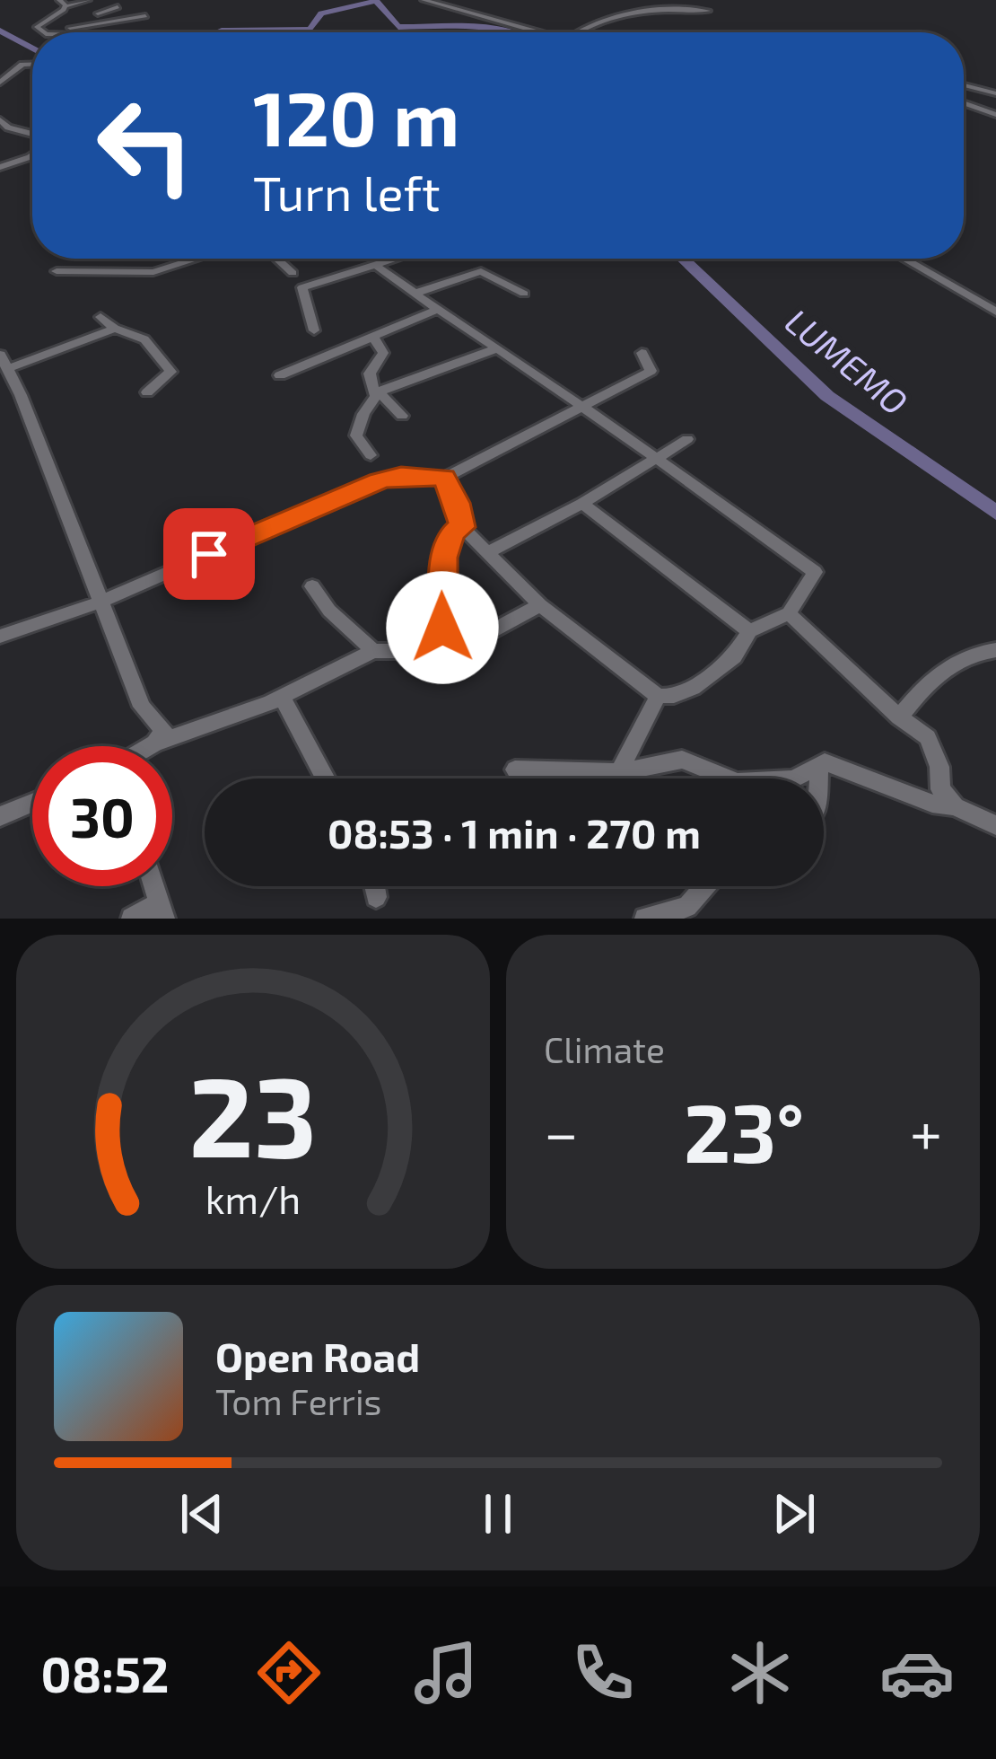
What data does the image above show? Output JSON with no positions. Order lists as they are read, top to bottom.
{
  "water": ["LUMEMO"],
  "page": {
    "turn": ["120 m", "Turn left"],
    "limit": "30",
    "trip": "08:53 · 1 min · 270 m",
    "tile": "Climate",
    "heat": ["−", "23°", "+"],
    "song": ["Open Road", "Tom Ferris"],
    "tabs": "08:52",
    "gauge": ["23", "km/h"]
  }
}
